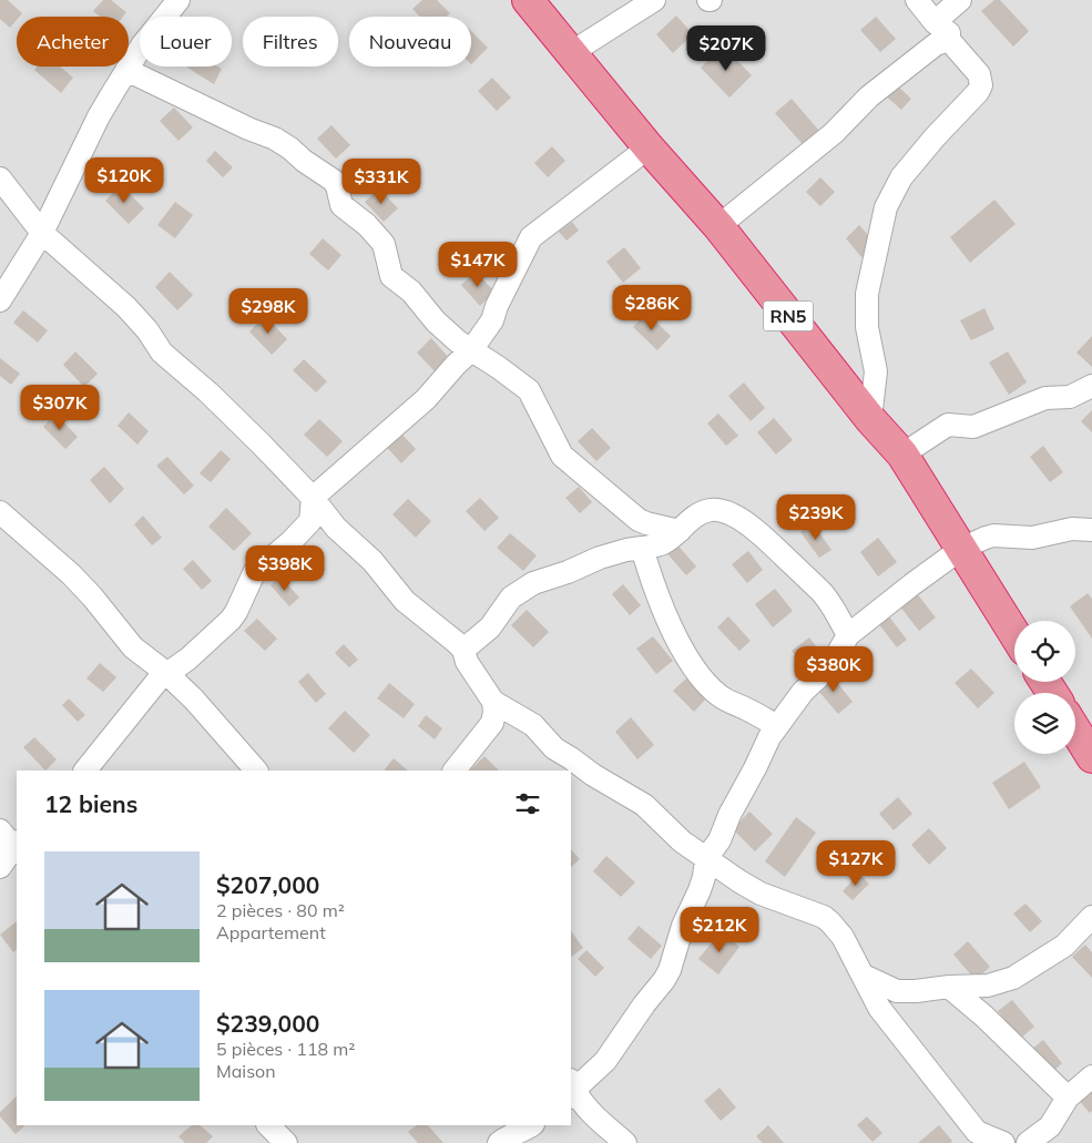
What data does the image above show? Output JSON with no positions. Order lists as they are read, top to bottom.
{
  "streets": {
    "highway": ["RN5"]
  },
  "page": {
    "chip": [
      "Acheter",
      "Louer",
      "Filtres",
      "Nouveau"
    ],
    "price": [
      "$207K",
      "$120K",
      "$331K",
      "$147K",
      "$286K",
      "$298K",
      "$307K",
      "$239K",
      "$398K",
      "$380K",
      "$127K",
      "$212K"
    ],
    "heading": "12 biens",
    "list": [
      {
        "name": "$207,000",
        "note": "2 pièces · 80 m² · Appartement"
      },
      {
        "name": "$239,000",
        "note": "5 pièces · 118 m² · Maison"
      }
    ]
  }
}
